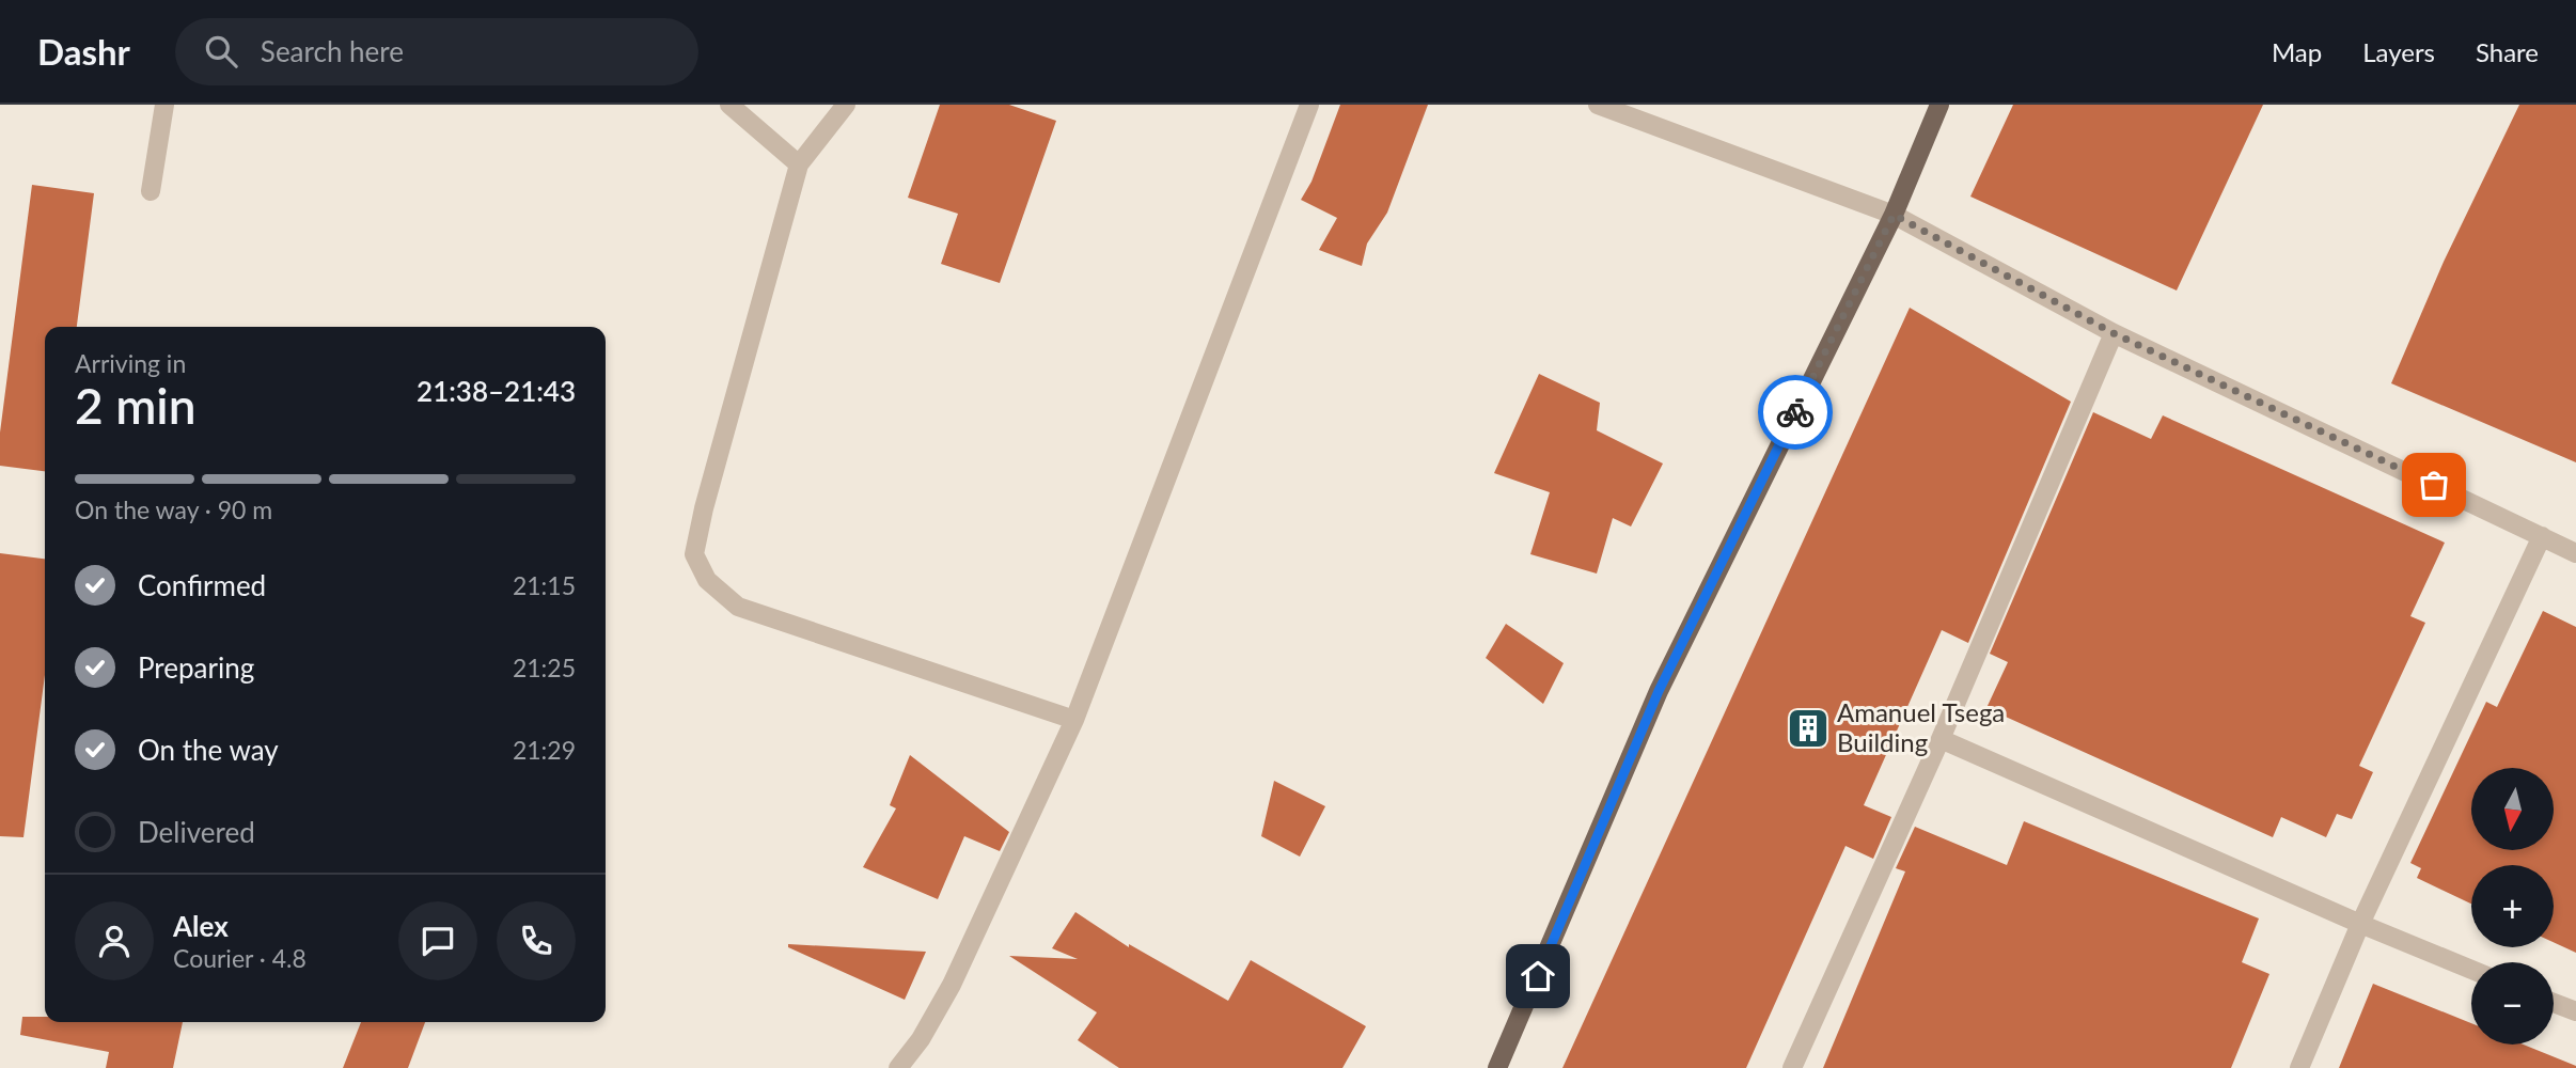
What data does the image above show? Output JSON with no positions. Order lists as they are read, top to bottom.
{
  "places": {
    "building": ["Amanuel Tsega Building"]
  },
  "north": "bottom",
  "page": {
    "header": "Dashr",
    "search": "Search here",
    "nav": ["Map", "Layers", "Share"],
    "heading": ["2 min", "Arriving in", "21:38–21:43"],
    "panel": ["Alex", "Courier · 4.8"],
    "bar": "On the way · 90 m",
    "list": [
      ["Confirmed", "21:15"],
      ["Preparing", "21:25"],
      ["On the way", "21:29"],
      "Delivered"
    ],
    "map_buttons": ["+", "−"]
  }
}
